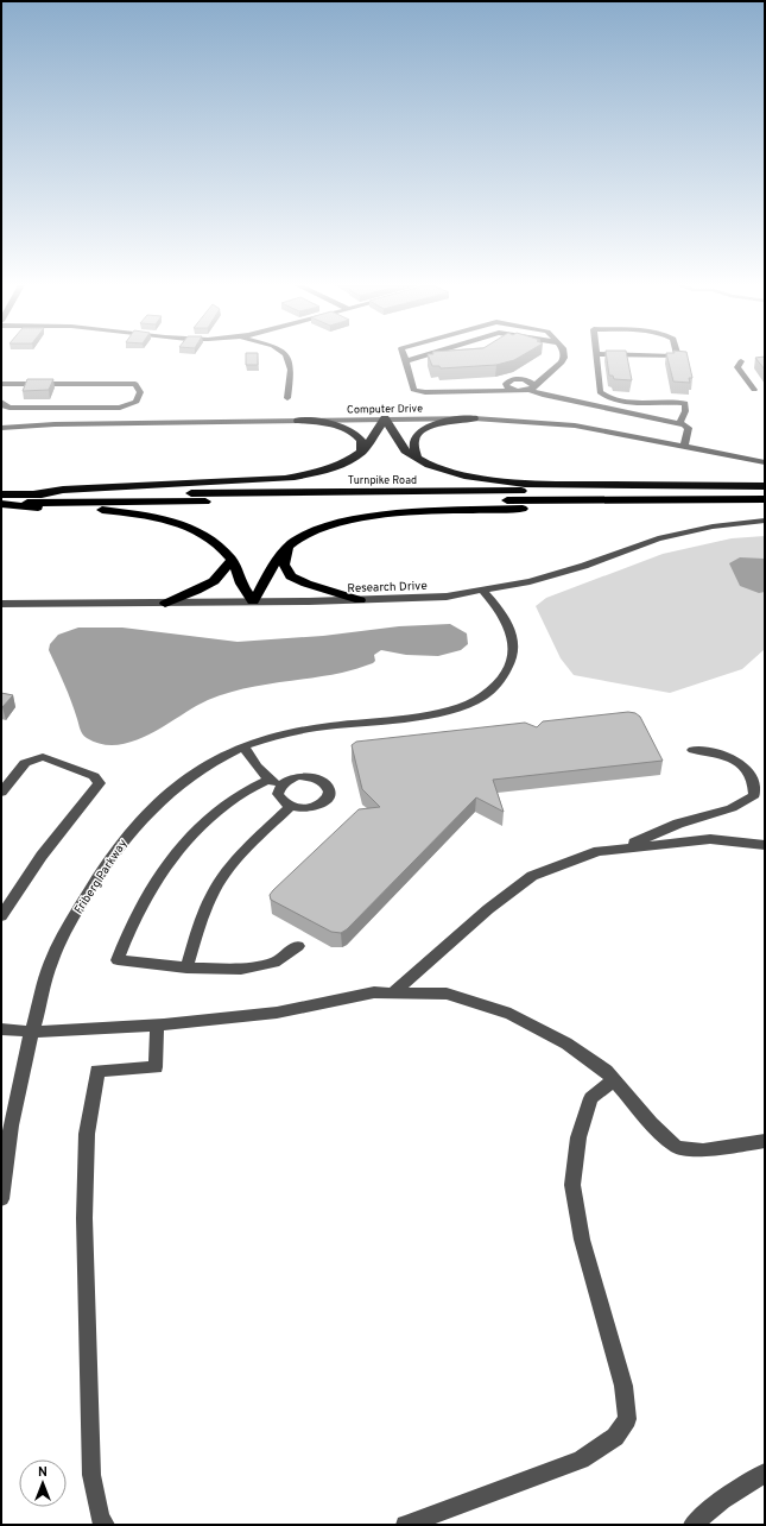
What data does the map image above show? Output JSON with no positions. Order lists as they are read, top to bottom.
{
  "streets": {
    "highway": ["Turnpike Road"],
    "street": ["Computer Drive", "Research Drive", "Friberg Parkway"]
  },
  "crossings": [
    ["Research Drive", "Friberg Parkway"]
  ],
  "north": "top"
}
